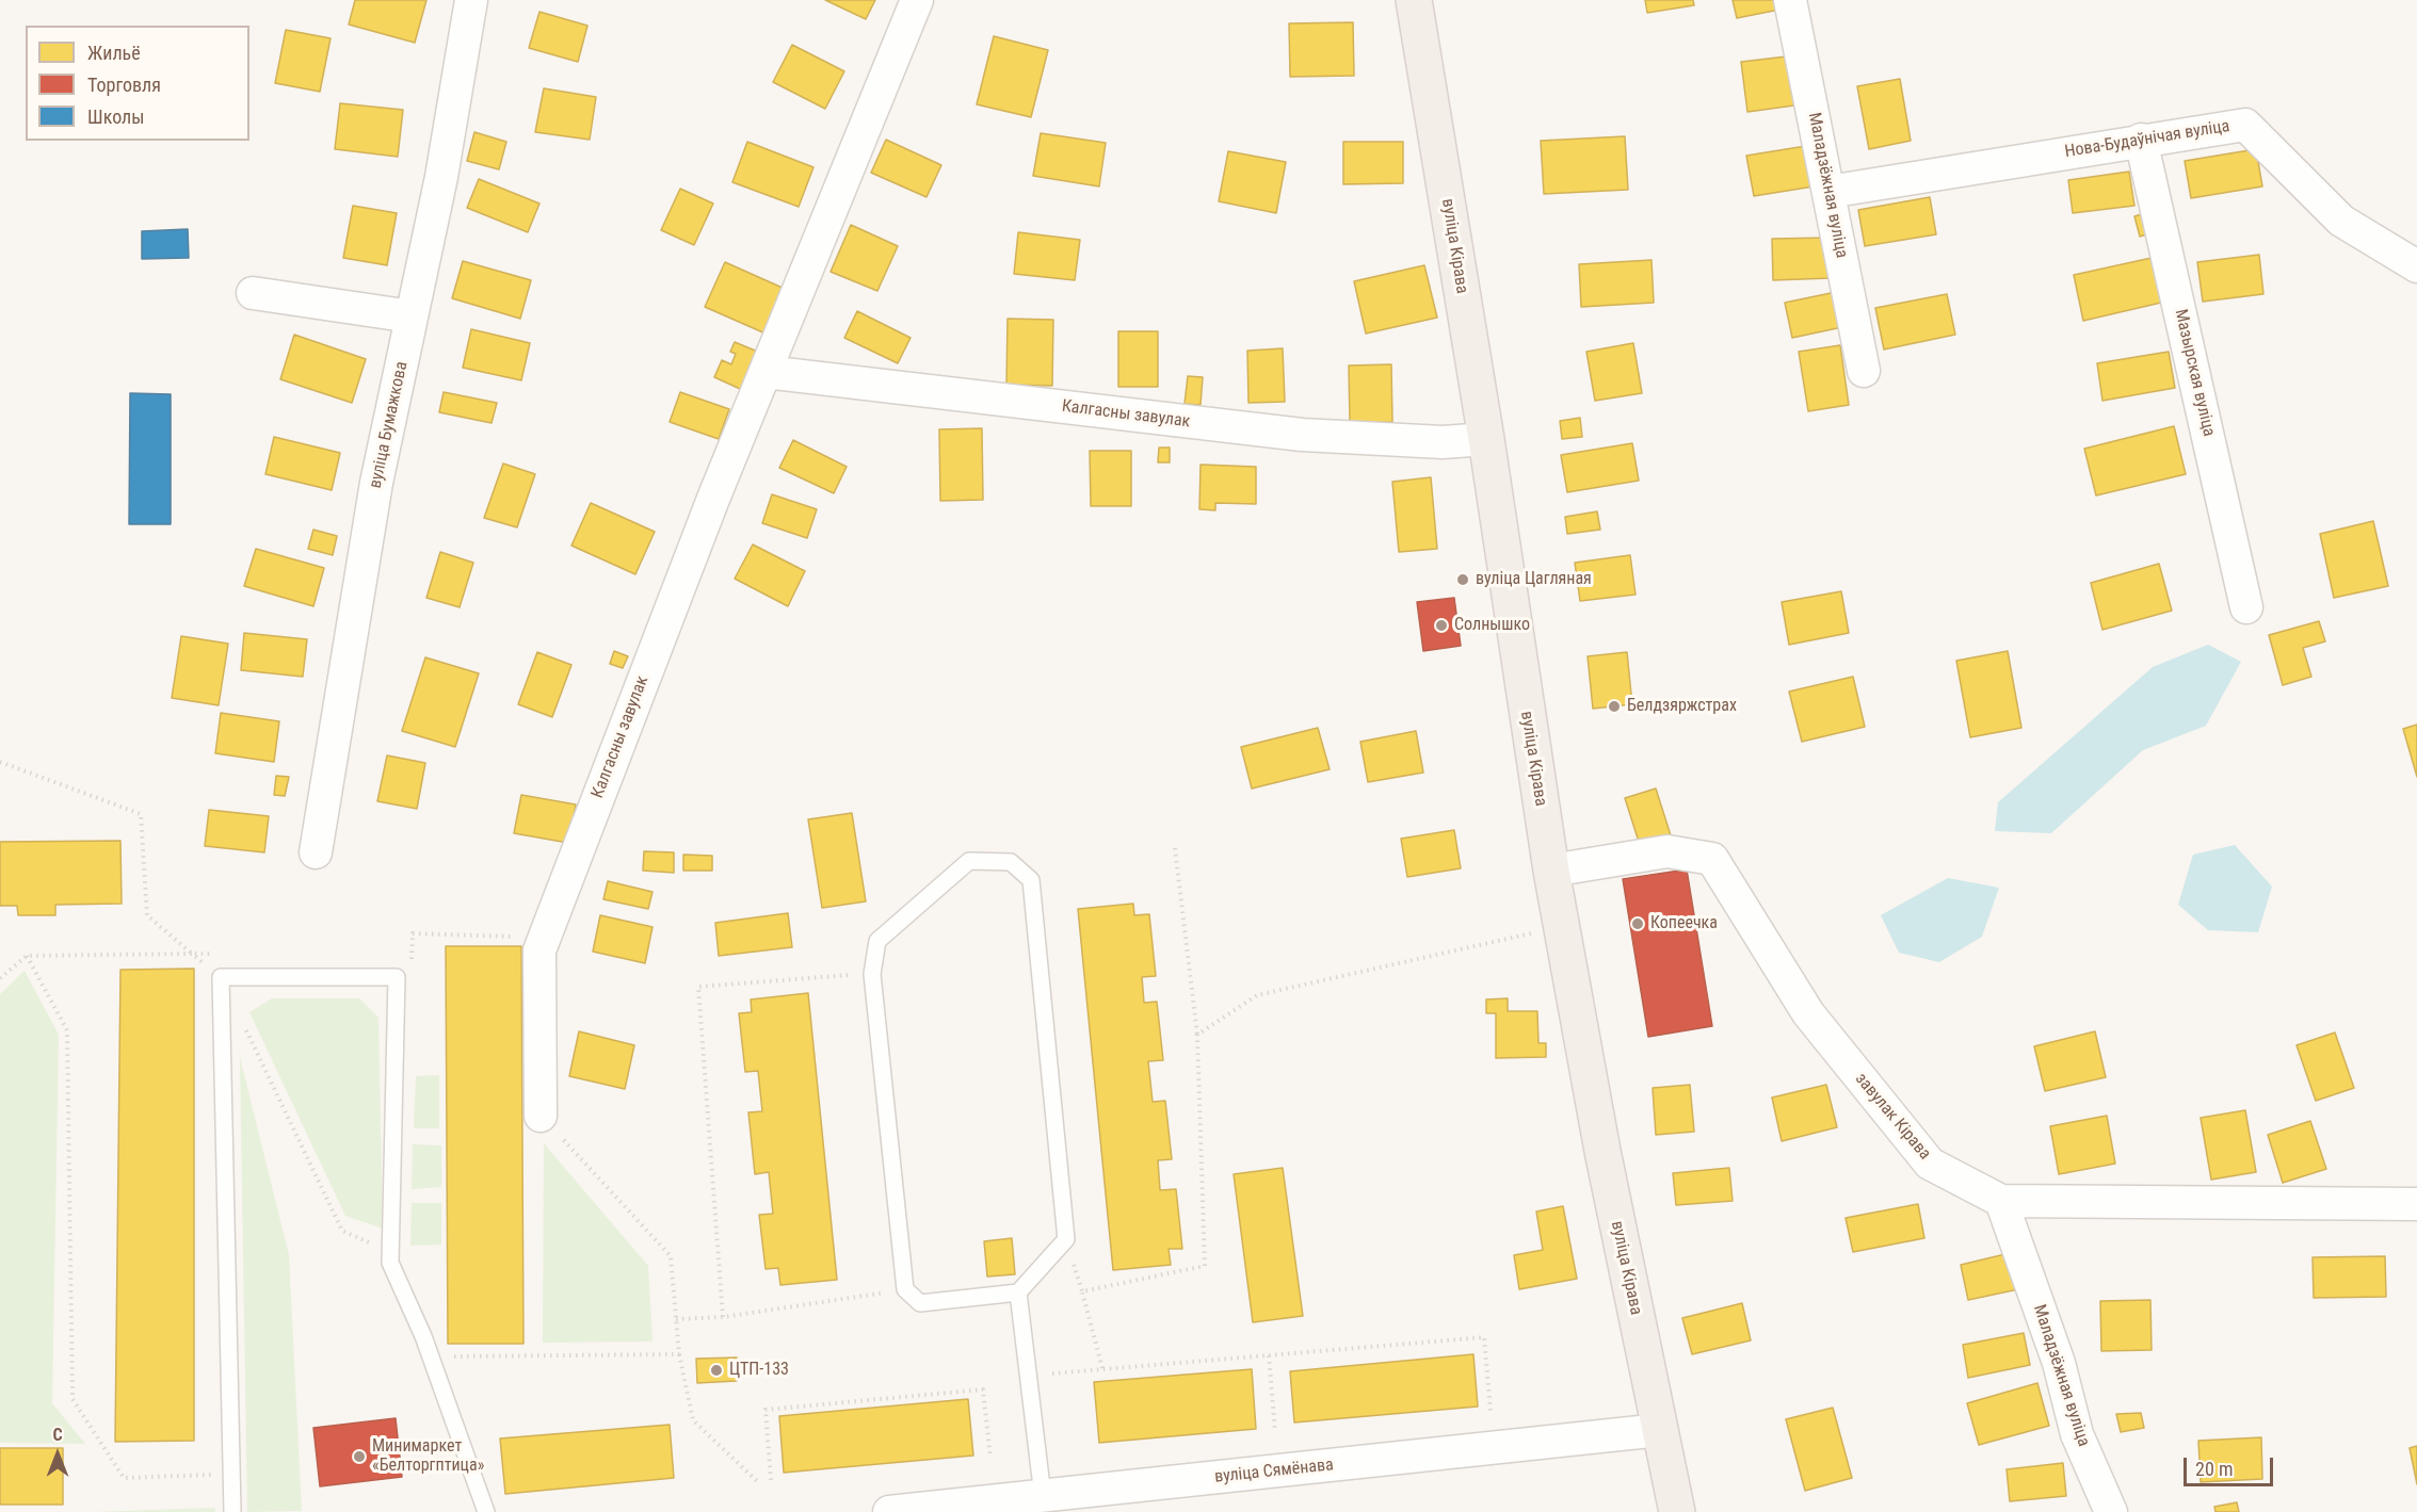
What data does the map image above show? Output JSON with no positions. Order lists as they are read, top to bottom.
{
  "streets": {
    "main road": ["вуліца Кірава"],
    "street": [
      "Нова-Будаўнічая вуліца",
      "Маладзёжная вуліца",
      "Мазырская вуліца",
      "Калгасны завулак",
      "вуліца Бумажкова",
      "завулак Кірава",
      "вуліца Сямёнава"
    ]
  },
  "crossings": [
    ["Нова-Будаўнічая вуліца", "Маладзёжная вуліца"],
    ["Нова-Будаўнічая вуліца", "Мазырская вуліца"],
    ["Маладзёжная вуліца", "завулак Кірава"],
    ["вуліца Кірава", "Калгасны завулак"],
    ["вуліца Кірава", "завулак Кірава"],
    ["вуліца Кірава", "вуліца Сямёнава"]
  ],
  "places": [
    "вуліца Цагляная",
    "Солнышко",
    "Белдзяржстрах",
    "Копеечка",
    "ЦТП-133",
    "Минимаркет «Белторгптица»"
  ],
  "legend": ["Жильё", "Торговля", "Школы"],
  "scale_bar": "20 m",
  "north": "top"
}
